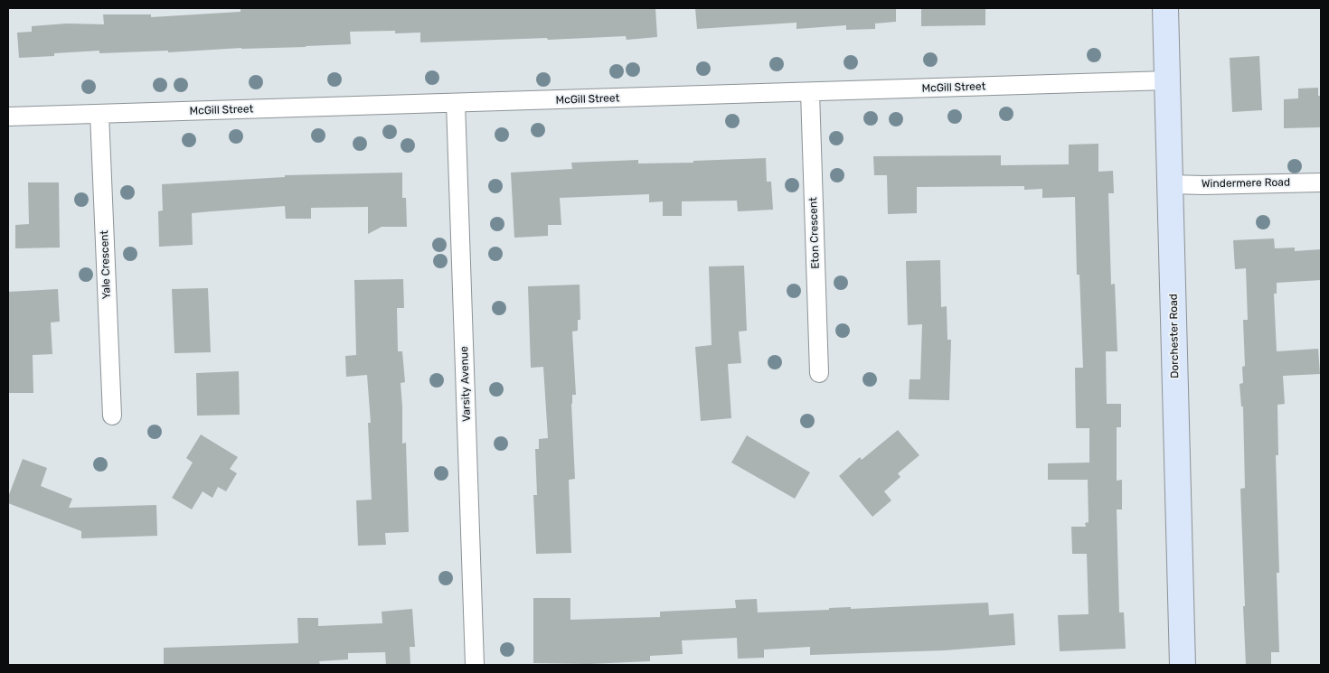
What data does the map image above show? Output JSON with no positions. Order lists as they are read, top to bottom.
{
  "streets": {
    "main road": ["Dorchester Road"],
    "street": [
      "McGill Street",
      "Windermere Road",
      "Eton Crescent",
      "Yale Crescent",
      "Varsity Avenue"
    ]
  },
  "crossings": [
    ["McGill Street", "Eton Crescent"],
    ["McGill Street", "Yale Crescent"],
    ["McGill Street", "Dorchester Road"],
    ["McGill Street", "Varsity Avenue"],
    ["Windermere Road", "Dorchester Road"]
  ]
}
